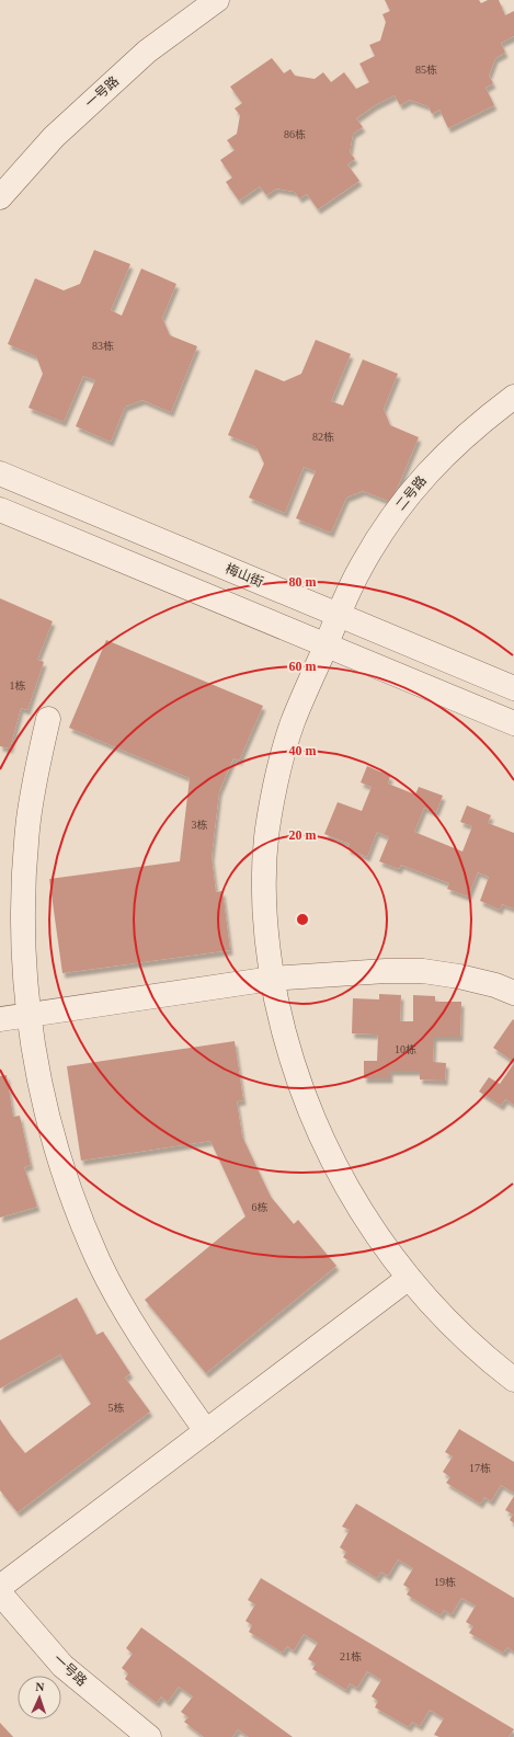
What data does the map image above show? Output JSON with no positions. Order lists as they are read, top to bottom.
{
  "streets": {
    "street": ["一号路", "二号路", "梅山街"]
  },
  "crossings": [
    ["二号路", "梅山街"]
  ],
  "house_numbers": [
    "85栋",
    "86栋",
    "83栋",
    "82栋",
    "1栋",
    "3栋",
    "10栋",
    "6栋",
    "5栋",
    "17栋",
    "19栋",
    "21栋"
  ],
  "north": "top",
  "rings": [
    "80 m",
    "60 m",
    "40 m",
    "20 m"
  ]
}
